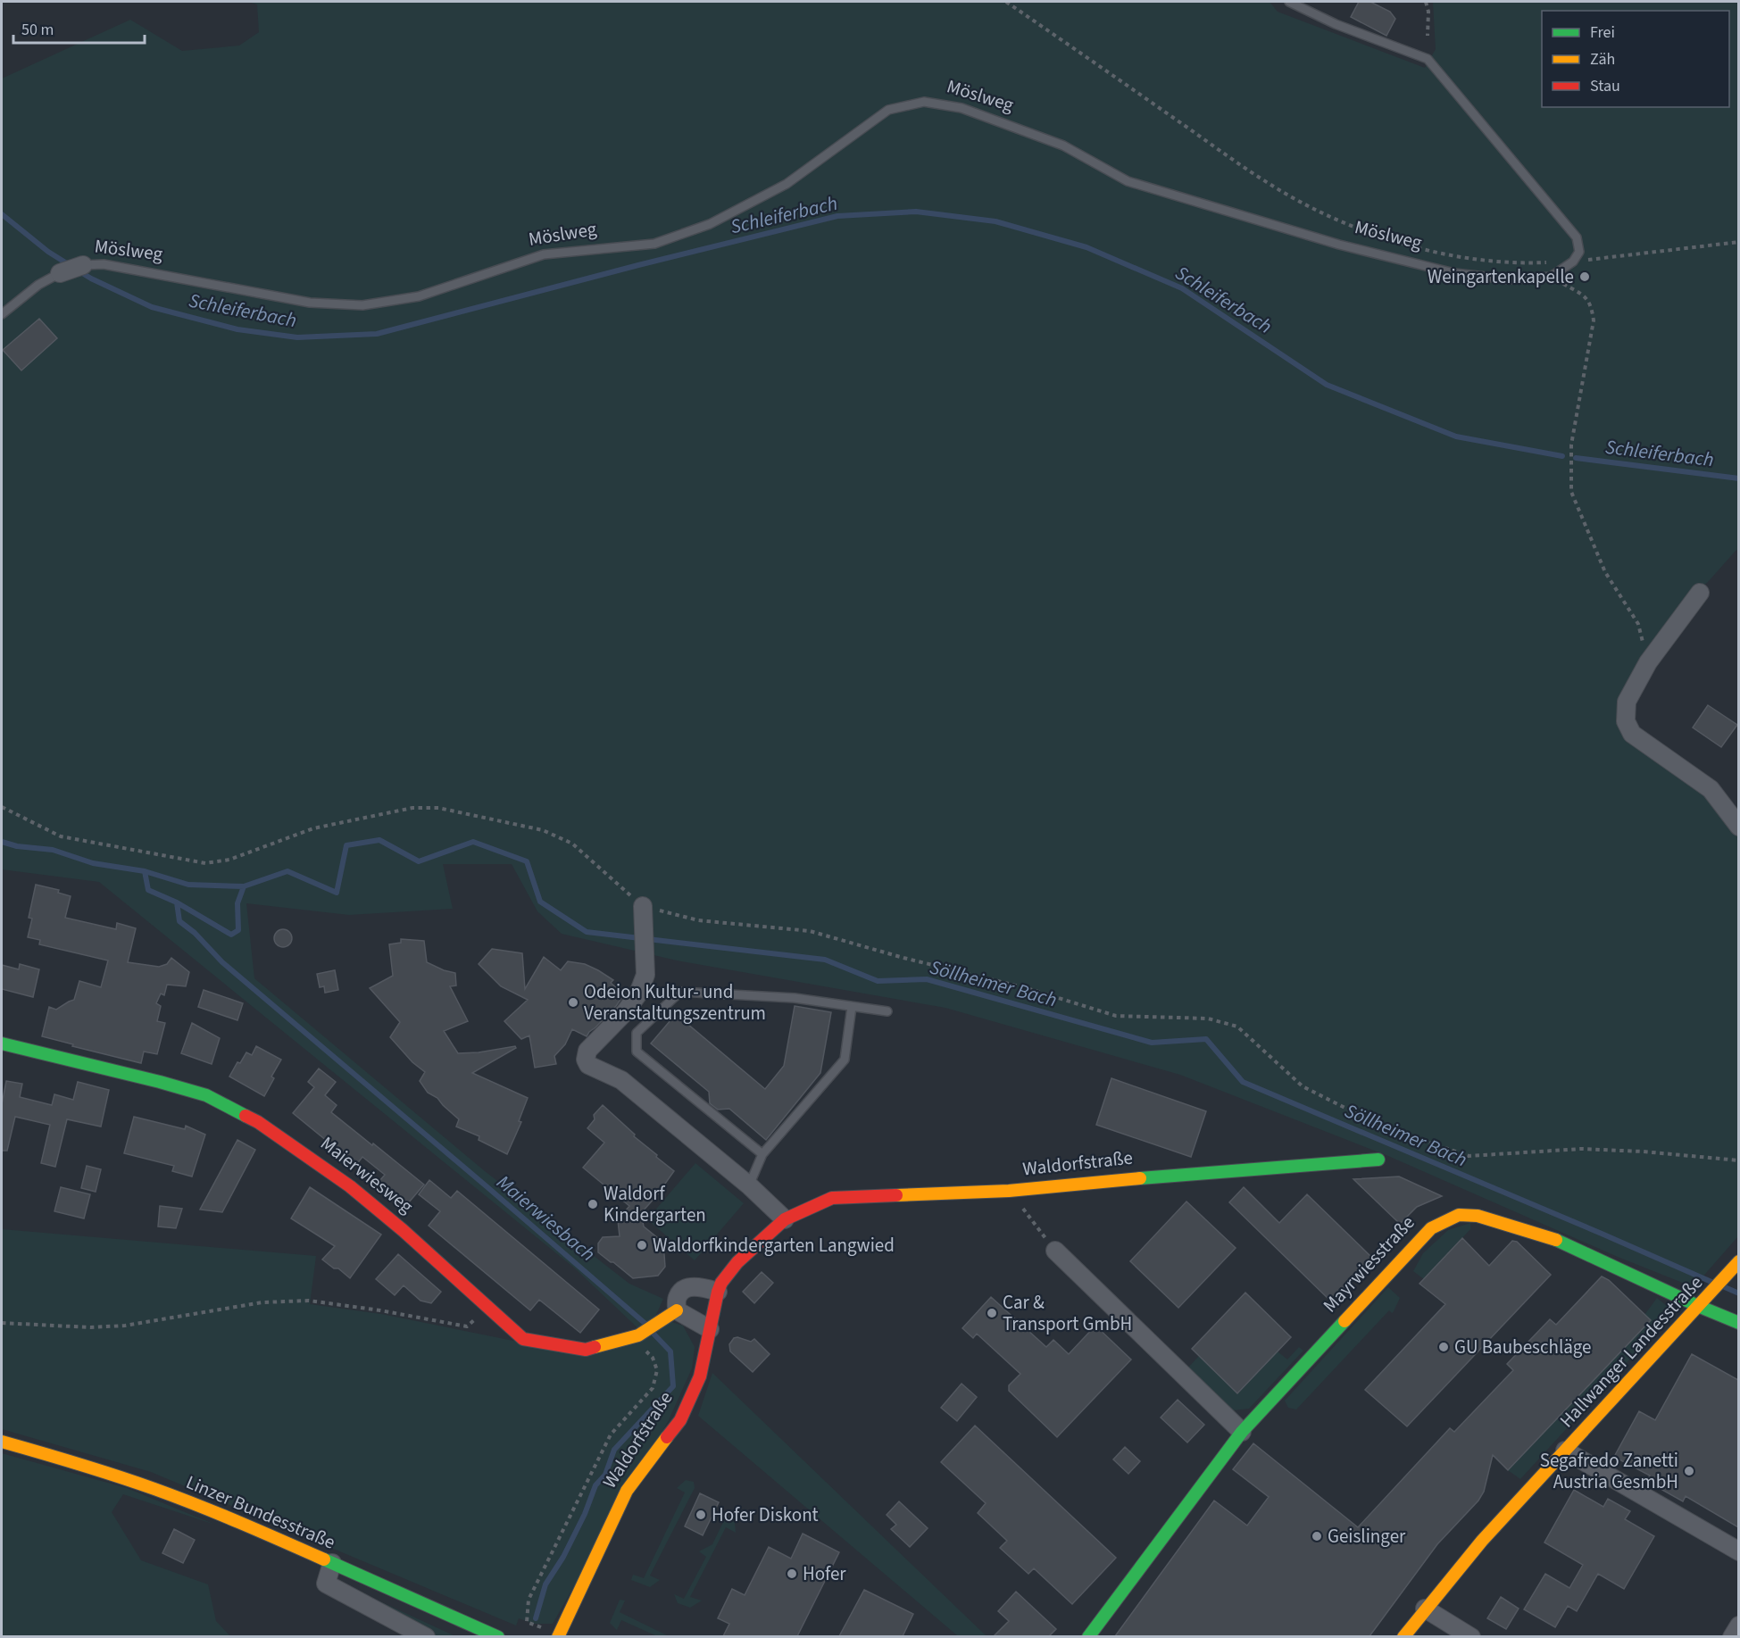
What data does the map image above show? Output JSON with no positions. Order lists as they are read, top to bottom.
{
  "streets": {
    "street": [
      "Möslweg",
      "Waldorfstraße",
      "Maierwiesweg",
      "Mayrwiesstraße",
      "Hallwanger Landesstraße",
      "Linzer Bundesstraße"
    ]
  },
  "crossings": [
    ["Mayrwiesstraße", "Hallwanger Landesstraße"]
  ],
  "water": ["Schleiferbach", "Söllheimer Bach", "Maierwiesbach"],
  "places": [
    "Weingartenkapelle",
    "Odeion Kultur- und Veranstaltungszentrum",
    "Waldorf Kindergarten",
    "Waldorfkindergarten Langwied",
    "Car & Transport GmbH",
    "GU Baubeschläge",
    "Segafredo Zanetti Austria GesmbH",
    "Hofer Diskont",
    "Geislinger",
    "Hofer"
  ],
  "legend": ["Frei", "Zäh", "Stau"],
  "scale_bar": "50 m"
}
